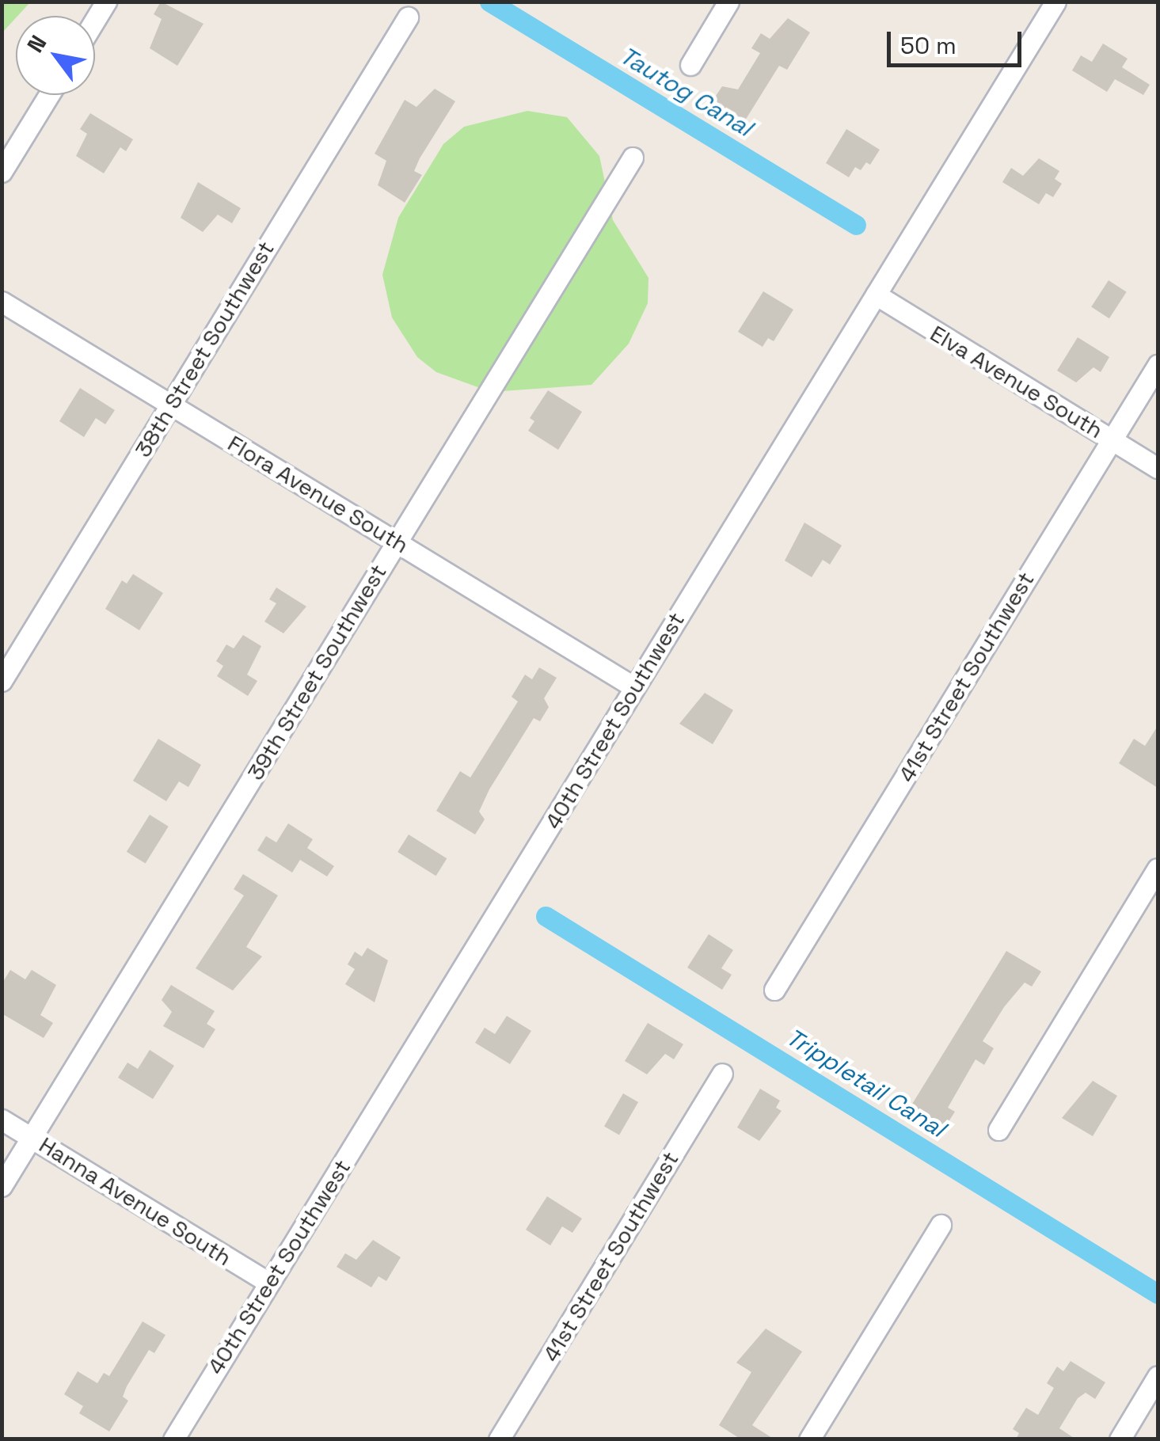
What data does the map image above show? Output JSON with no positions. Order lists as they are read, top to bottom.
{
  "streets": {
    "street": [
      "38th Street Southwest",
      "Elva Avenue South",
      "Flora Avenue South",
      "39th Street Southwest",
      "41st Street Southwest",
      "40th Street Southwest",
      "Hanna Avenue South"
    ]
  },
  "crossings": [
    ["38th Street Southwest", "Flora Avenue South"],
    ["Elva Avenue South", "41st Street Southwest"],
    ["Elva Avenue South", "40th Street Southwest"],
    ["Flora Avenue South", "39th Street Southwest"],
    ["Flora Avenue South", "40th Street Southwest"],
    ["39th Street Southwest", "Hanna Avenue South"],
    ["40th Street Southwest", "Hanna Avenue South"]
  ],
  "water": ["Tautog Canal", "Trippletail Canal"],
  "scale_bar": "50 m",
  "north": "top left"
}
